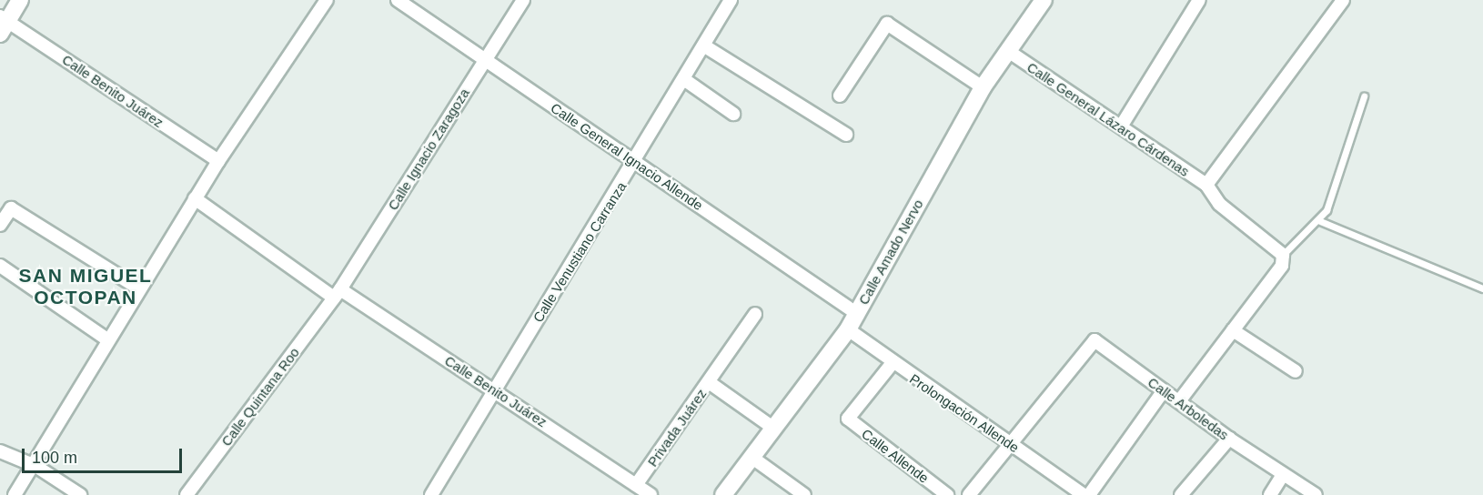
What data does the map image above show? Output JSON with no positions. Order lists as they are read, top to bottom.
{
  "streets": {
    "street": [
      "Calle Benito Juárez",
      "Calle General Lázaro Cárdenas",
      "Calle Ignacio Zaragoza",
      "Calle General Ignacio Allende",
      "Calle Venustiano Carranza",
      "Calle Amado Nervo",
      "Calle Quintana Roo",
      "Calle Arboledas",
      "Prolongación Allende",
      "Privada Juárez",
      "Calle Allende"
    ]
  },
  "crossings": [
    ["Calle Benito Juárez", "Calle Ignacio Zaragoza"],
    ["Calle Benito Juárez", "Calle Venustiano Carranza"],
    ["Calle Benito Juárez", "Calle Quintana Roo"],
    ["Calle Benito Juárez", "Privada Juárez"],
    ["Calle General Lázaro Cárdenas", "Calle Amado Nervo"],
    ["Calle Ignacio Zaragoza", "Calle General Ignacio Allende"],
    ["Calle Ignacio Zaragoza", "Calle Quintana Roo"],
    ["Calle General Ignacio Allende", "Calle Venustiano Carranza"],
    ["Calle General Ignacio Allende", "Calle Amado Nervo"],
    ["Calle Amado Nervo", "Prolongación Allende"],
    ["Calle Amado Nervo", "Privada Juárez"],
    ["Calle Arboledas", "Prolongación Allende"],
    ["Prolongación Allende", "Calle Allende"]
  ],
  "districts": ["SAN MIGUEL OCTOPAN"],
  "scale_bar": "100 m"
}
